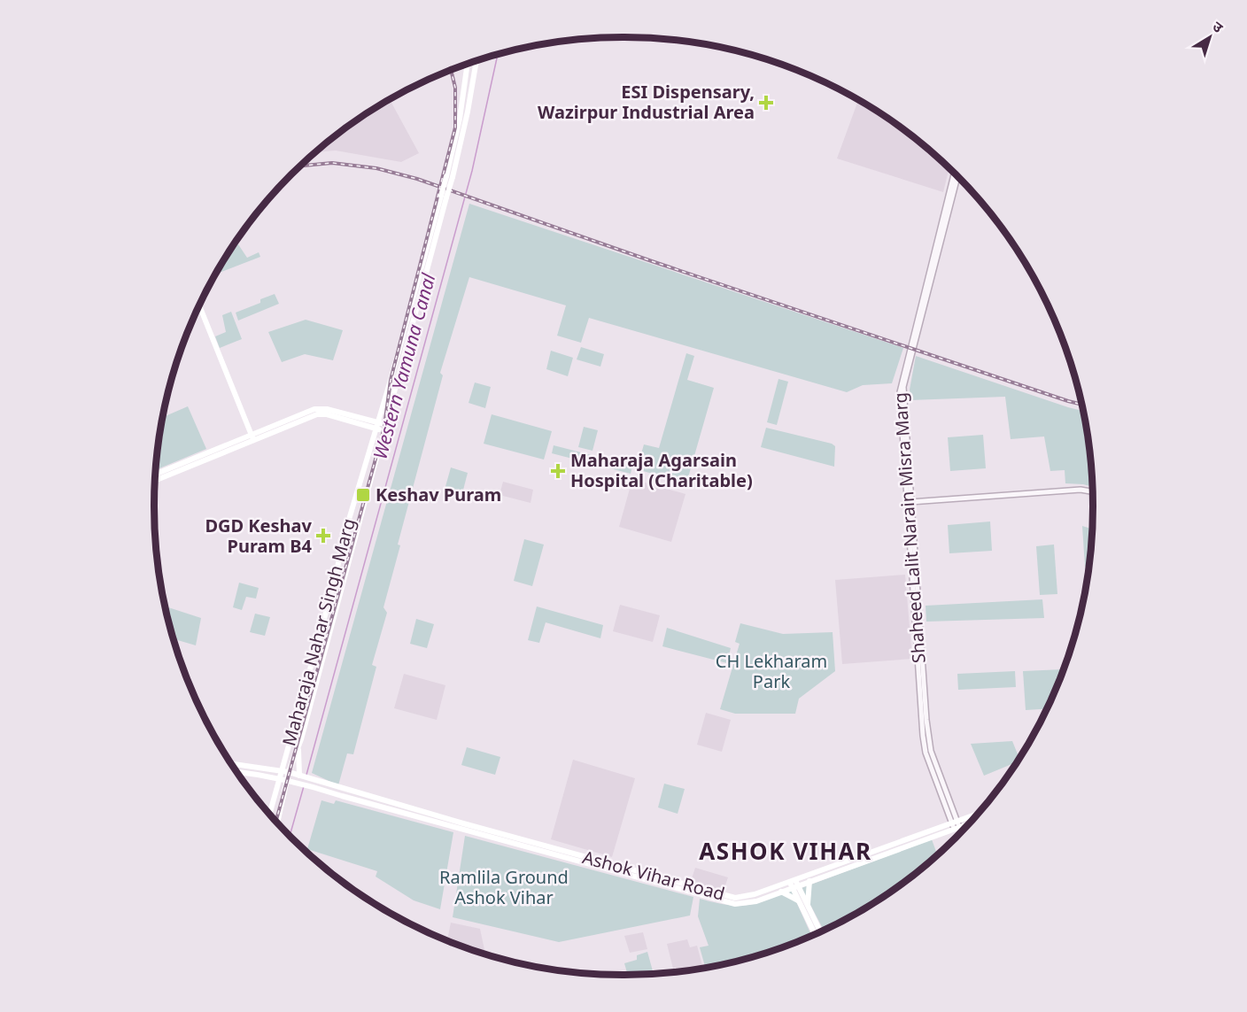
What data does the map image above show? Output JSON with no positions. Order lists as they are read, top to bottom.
{
  "streets": {
    "main road": ["Maharaja Nahar Singh Marg", "Ashok Vihar Road"],
    "street": ["Shaheed Lalit Narain Misra Marg"]
  },
  "crossings": [
    ["Shaheed Lalit Narain Misra Marg", "Ashok Vihar Road"]
  ],
  "districts": ["ASHOK VIHAR"],
  "water": ["Western Yamuna Canal"],
  "parks": ["CH Lekharam Park", "Ramlila Ground Ashok Vihar"],
  "places": {
    "health": ["ESI Dispensary, Wazirpur Industrial Area", "Maharaja Agarsain Hospital (Charitable)", "DGD Keshav Puram B4"],
    "transit": ["Keshav Puram"]
  },
  "north": "top right"
}
